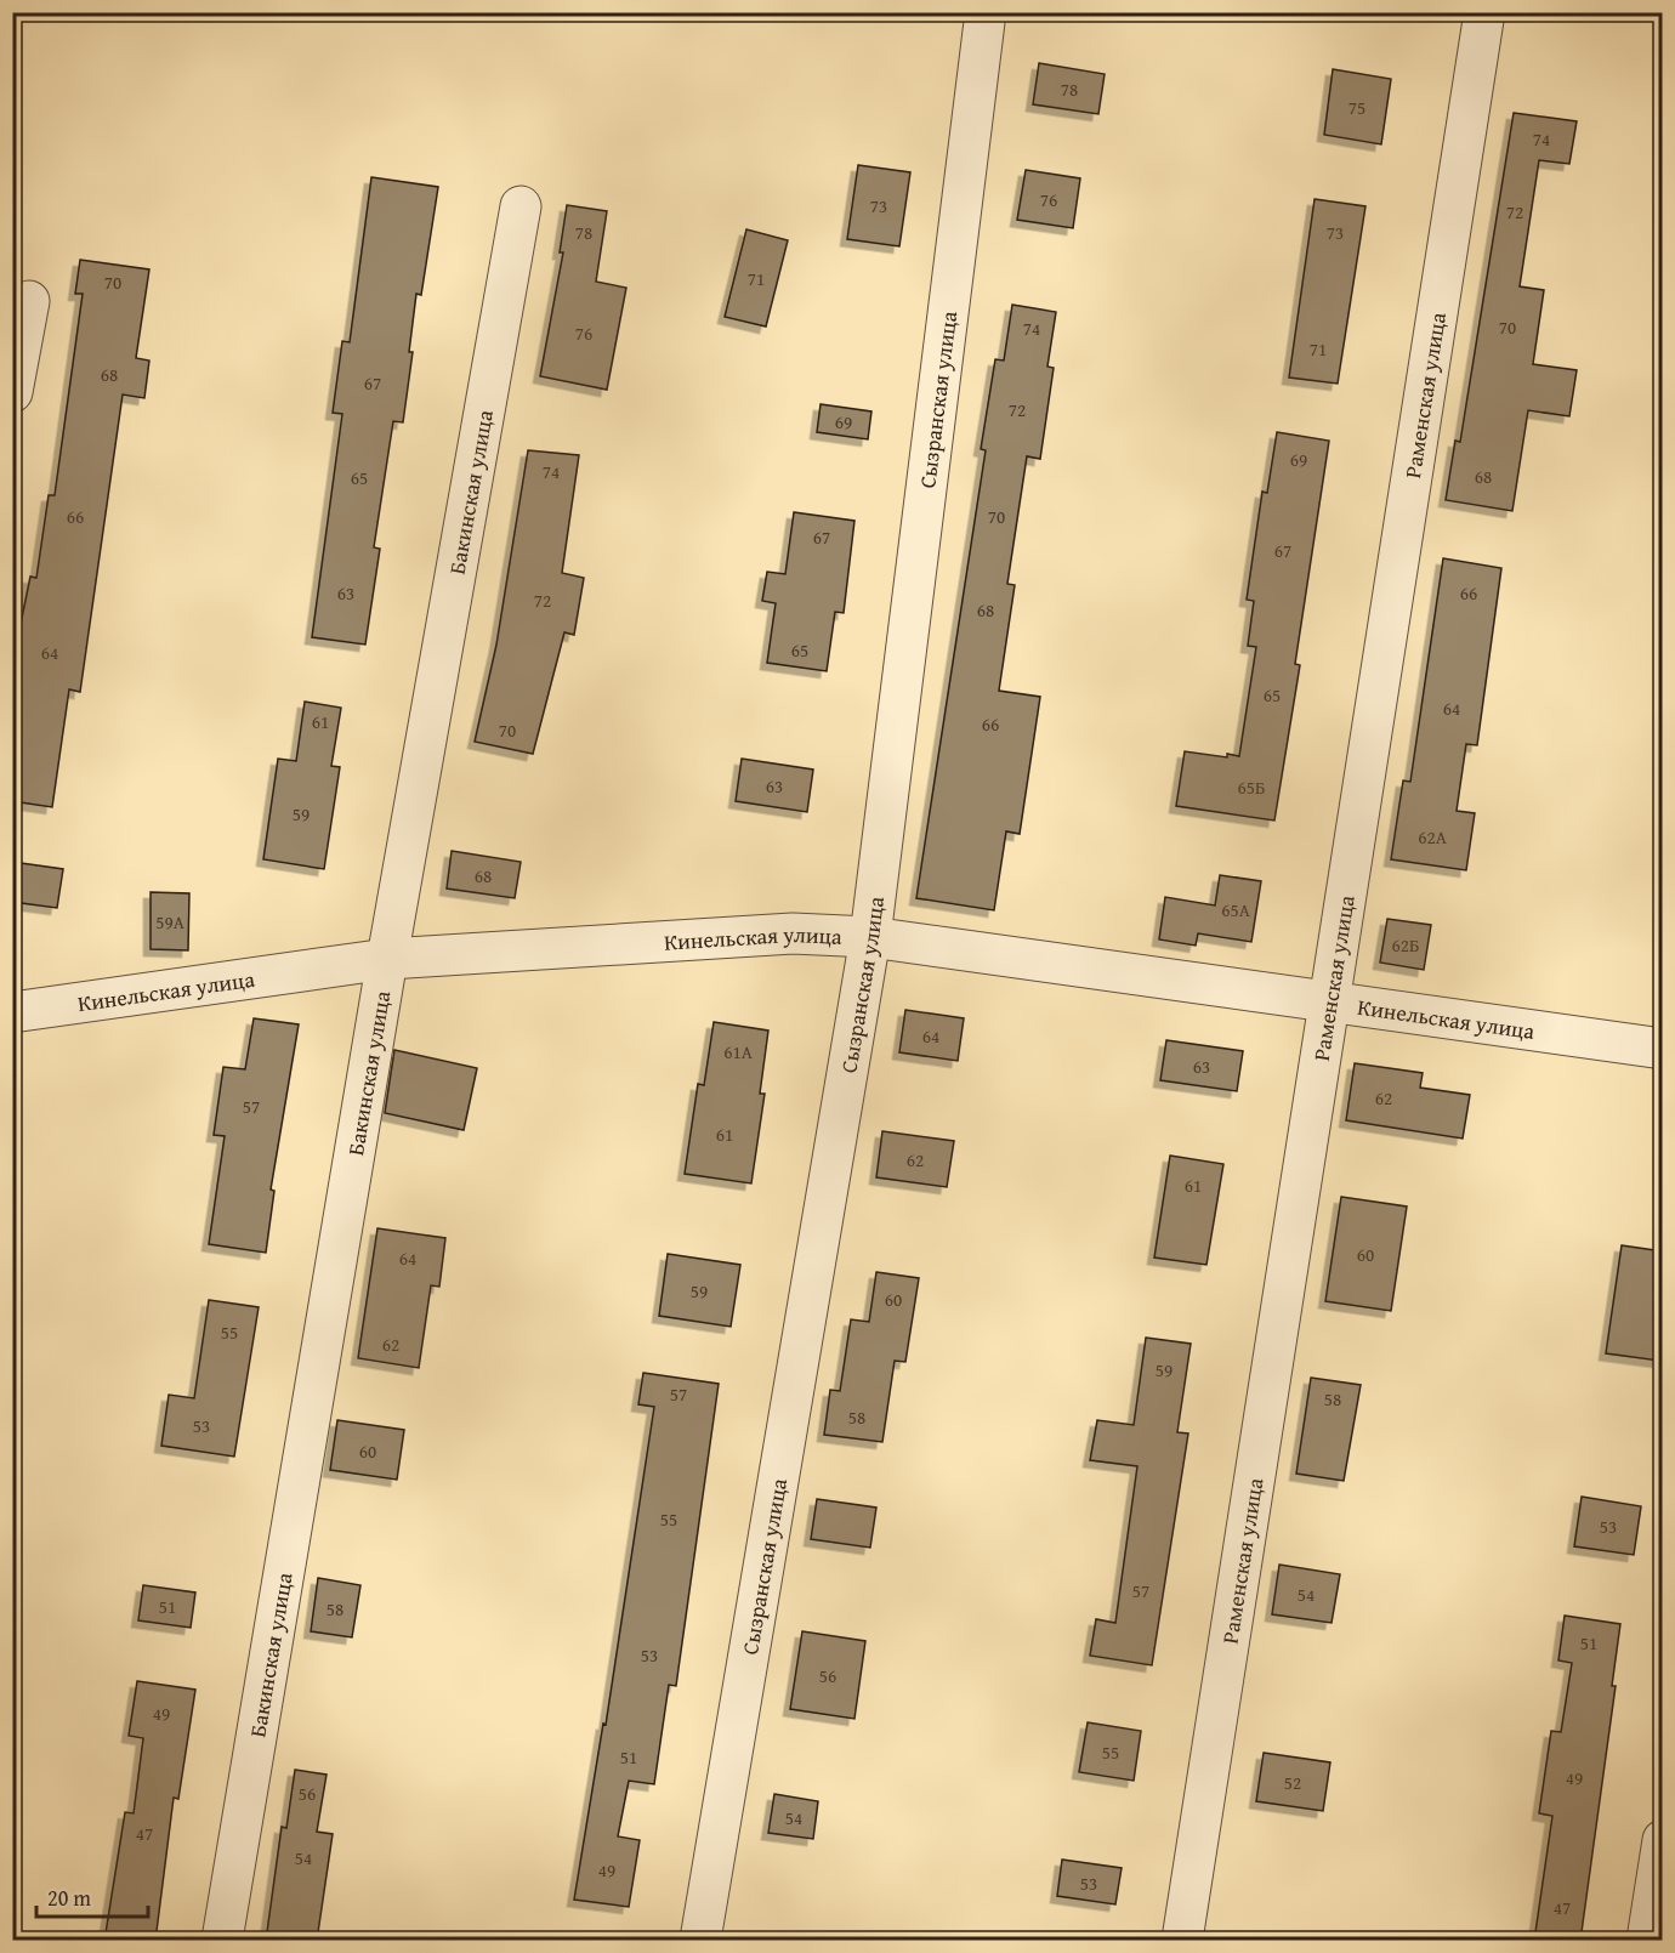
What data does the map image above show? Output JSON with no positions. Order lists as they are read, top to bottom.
{
  "streets": {
    "street": [
      "Раменская улица",
      "Сызранская улица",
      "Бакинская улица",
      "Кинельская улица"
    ]
  },
  "crossings": [
    ["Раменская улица", "Кинельская улица"],
    ["Сызранская улица", "Кинельская улица"],
    ["Бакинская улица", "Кинельская улица"]
  ],
  "house_numbers": [
    "78",
    "75",
    "74",
    "76",
    "73",
    "72",
    "78",
    "73",
    "71",
    "70",
    "70",
    "74",
    "76",
    "71",
    "68",
    "67",
    "72",
    "69",
    "69",
    "74",
    "68",
    "65",
    "66",
    "70",
    "67",
    "67",
    "63",
    "66",
    "72",
    "68",
    "65",
    "64",
    "65",
    "64",
    "61",
    "66",
    "70",
    "63",
    "65Б",
    "59",
    "62А",
    "68",
    "65А",
    "59А",
    "62Б",
    "64",
    "61А",
    "63",
    "62",
    "57",
    "61",
    "62",
    "61",
    "60",
    "64",
    "59",
    "60",
    "55",
    "62",
    "59",
    "57",
    "58",
    "58",
    "53",
    "60",
    "55",
    "53",
    "57",
    "54",
    "51",
    "58",
    "51",
    "53",
    "56",
    "49",
    "55",
    "51",
    "49",
    "52",
    "56",
    "54",
    "47",
    "54",
    "49",
    "53",
    "47"
  ],
  "scale_bar": "20 m"
}
